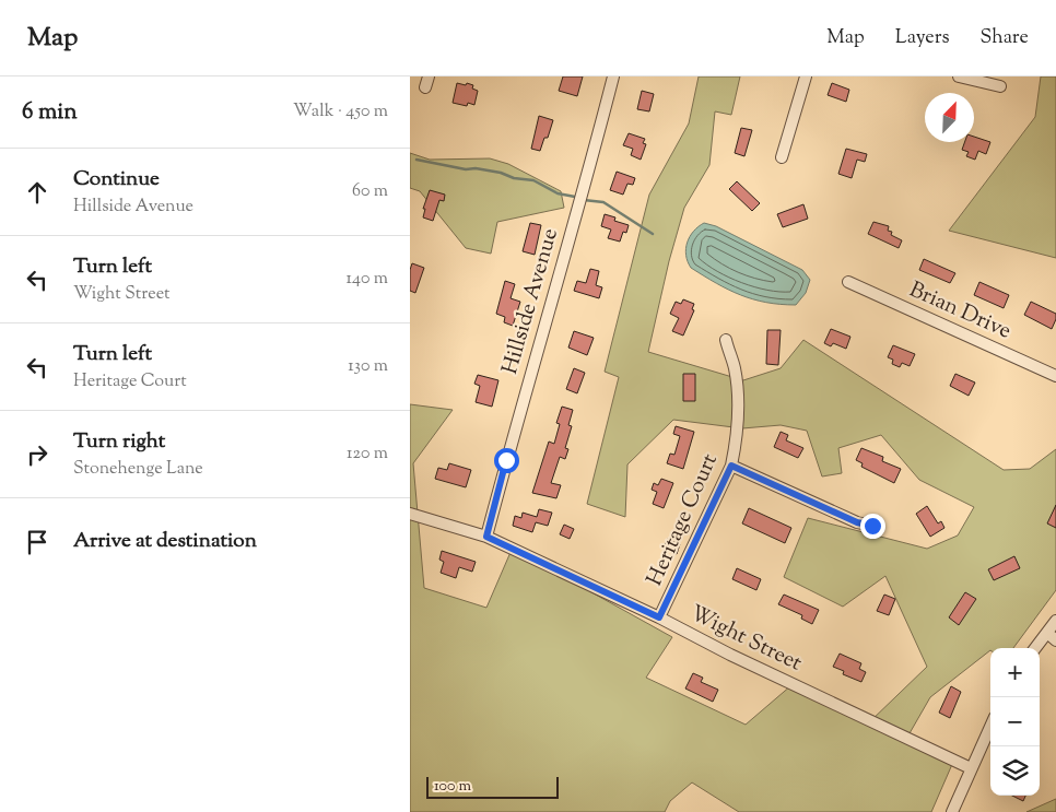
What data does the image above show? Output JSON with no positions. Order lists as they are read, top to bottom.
{
  "streets": {
    "street": [
      "Hillside Avenue",
      "Brian Drive",
      "Heritage Court",
      "Wight Street"
    ]
  },
  "crossings": [
    ["Hillside Avenue", "Wight Street"],
    ["Heritage Court", "Wight Street"]
  ],
  "scale_bar": "100 m",
  "north": "top right",
  "page": {
    "header": "Map",
    "nav": ["Map", "Layers", "Share"],
    "heading": ["6 min", "Walk · 450 m"],
    "list": [
      ["Continue", "Hillside Avenue", "60 m"],
      ["Turn left", "Wight Street", "140 m"],
      ["Turn left", "Heritage Court", "130 m"],
      ["Turn right", "Stonehenge Lane", "120 m"],
      "Arrive at destination"
    ],
    "map_buttons": ["+", "−"],
    "scale": "100 m"
  }
}
